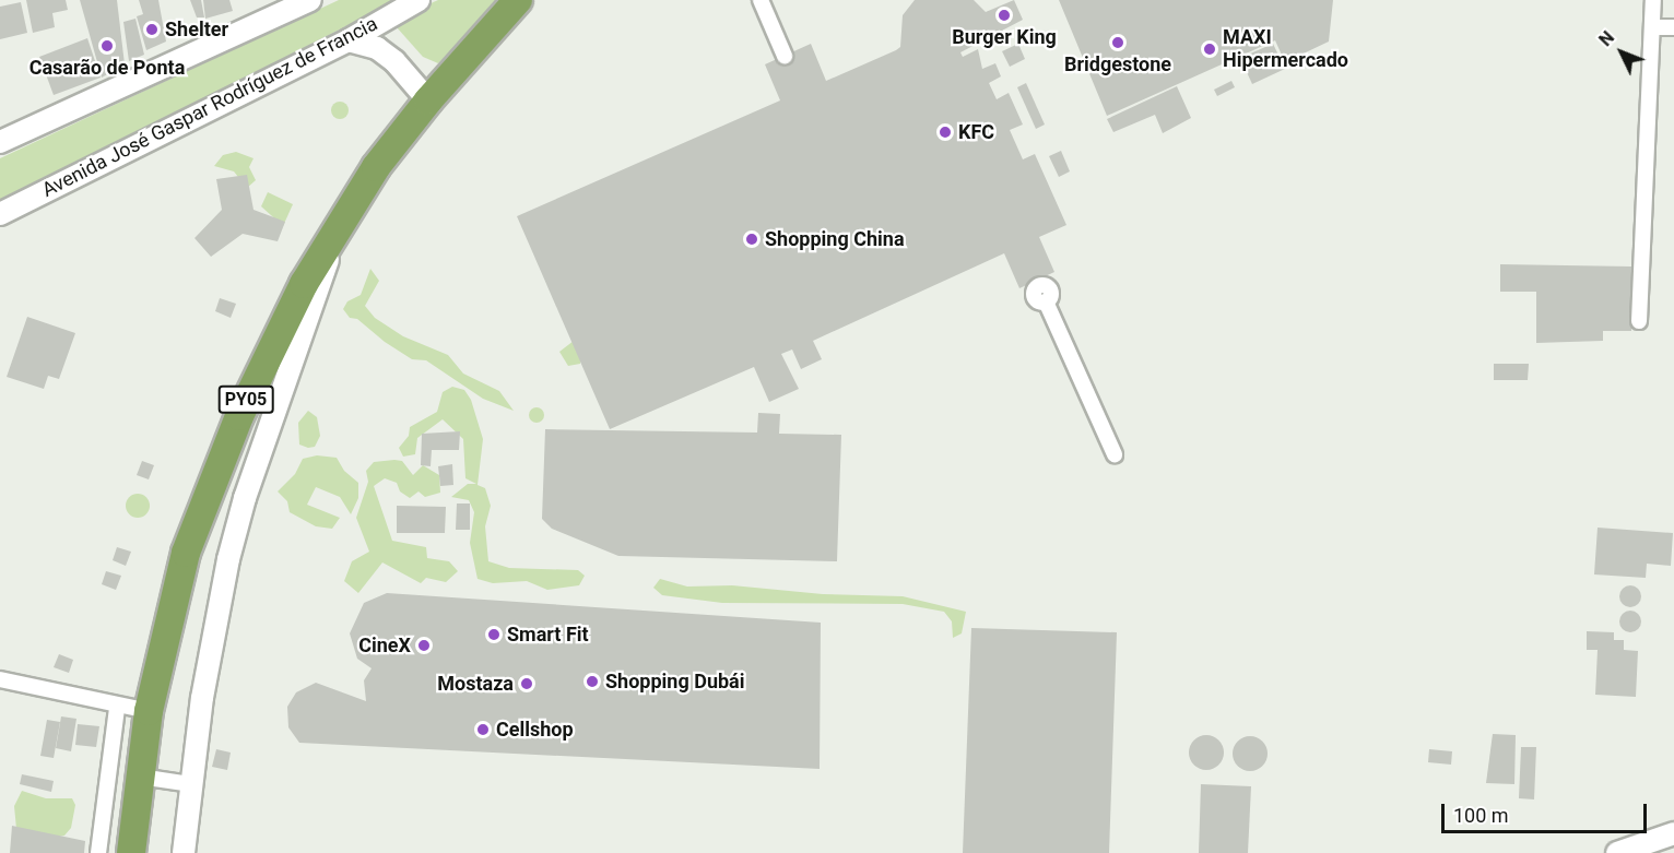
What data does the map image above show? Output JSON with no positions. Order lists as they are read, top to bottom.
{
  "streets": {
    "highway": ["PY05"],
    "main road": ["Avenida José Gaspar Rodríguez de Francia"]
  },
  "places": [
    "Burger King",
    "Shelter",
    "Bridgestone",
    "Casarão de Ponta",
    "MAXI Hipermercado",
    "KFC",
    "Shopping China",
    "Smart Fit",
    "CineX",
    "Shopping Dubái",
    "Mostaza",
    "Cellshop"
  ],
  "scale_bar": "100 m",
  "north": "top left"
}
